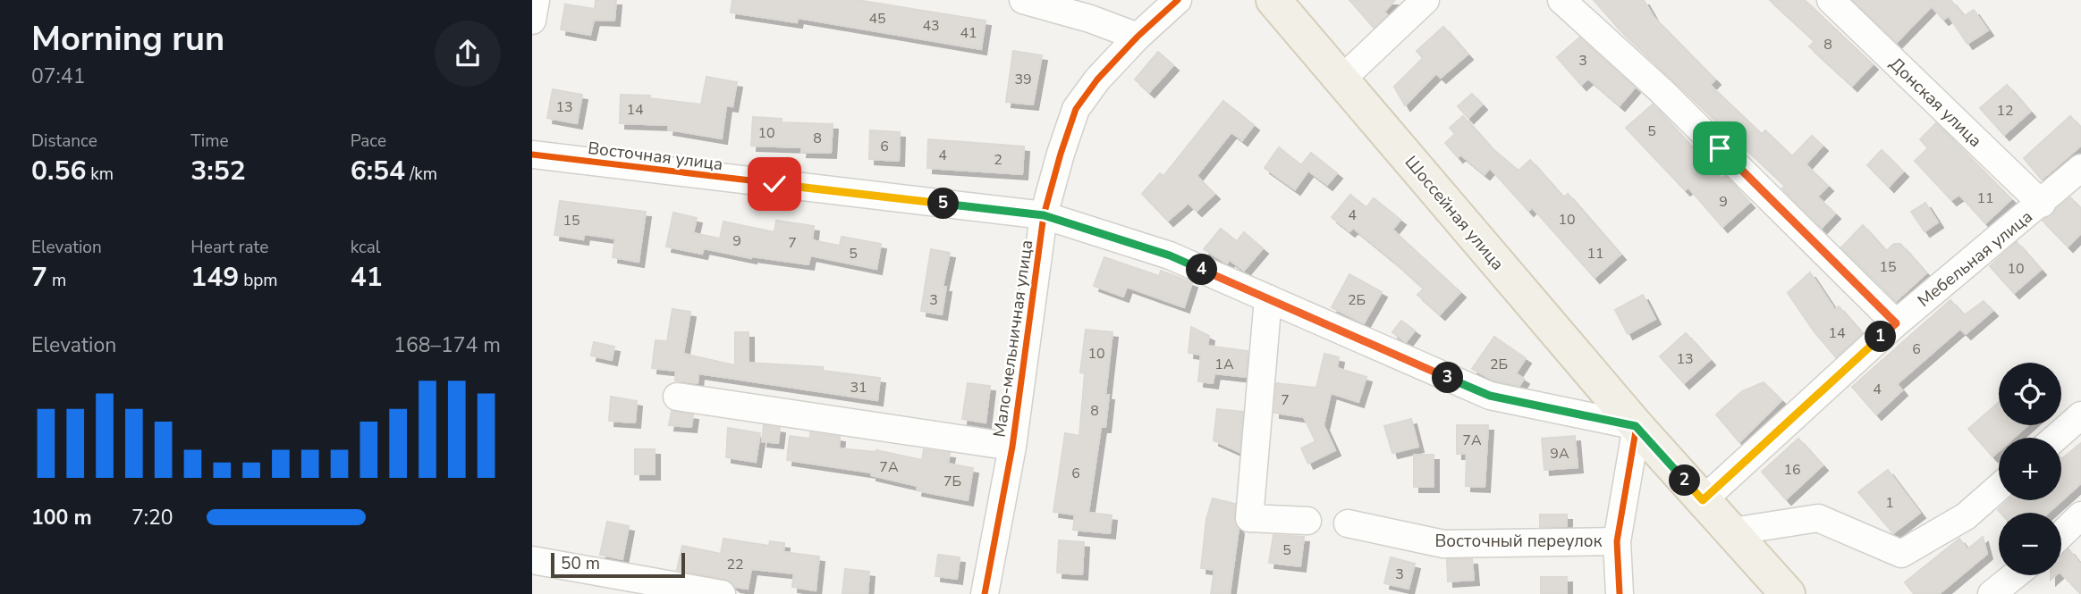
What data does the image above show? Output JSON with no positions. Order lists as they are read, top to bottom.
{
  "streets": {
    "main road": ["Шоссейная улица"],
    "street": [
      "Донская улица",
      "Восточная улица",
      "Мебельная улица",
      "Мало-мельничная улица",
      "Восточный переулок"
    ]
  },
  "crossings": [
    ["Донская улица", "Мебельная улица"],
    ["Восточная улица", "Шоссейная улица"],
    ["Восточная улица", "Мало-мельничная улица"],
    ["Шоссейная улица", "Мебельная улица"]
  ],
  "house_numbers": [
    "45",
    "43",
    "41",
    "8",
    "3",
    "39",
    "13",
    "14",
    "12",
    "5",
    "10",
    "8",
    "6",
    "4",
    "2",
    "11",
    "9",
    "4",
    "10",
    "15",
    "9",
    "7",
    "5",
    "11",
    "15",
    "10",
    "3",
    "2Б",
    "14",
    "6",
    "10",
    "13",
    "1А",
    "2Б",
    "31",
    "4",
    "7",
    "8",
    "7А",
    "9А",
    "7А",
    "16",
    "6",
    "7Б",
    "1",
    "5",
    "22",
    "3"
  ],
  "scale_bar": "50 m",
  "page": {
    "heading": ["Morning run", "07:41"],
    "stats": [
      ["Distance", "0.56 km"],
      ["Time", "3:52"],
      ["Pace", "6:54 /km"],
      ["Elevation", "7 m"],
      ["Heart rate", "149 bpm"],
      ["kcal", "41"]
    ],
    "pins": [
      "5",
      "4",
      "1",
      "3",
      "2"
    ],
    "chart": ["Elevation", "168–174 m"],
    "map_buttons": ["+", "−"],
    "list": [
      {
        "name": "100 m",
        "note": "7:20"
      }
    ],
    "scale": "50 m"
  }
}
